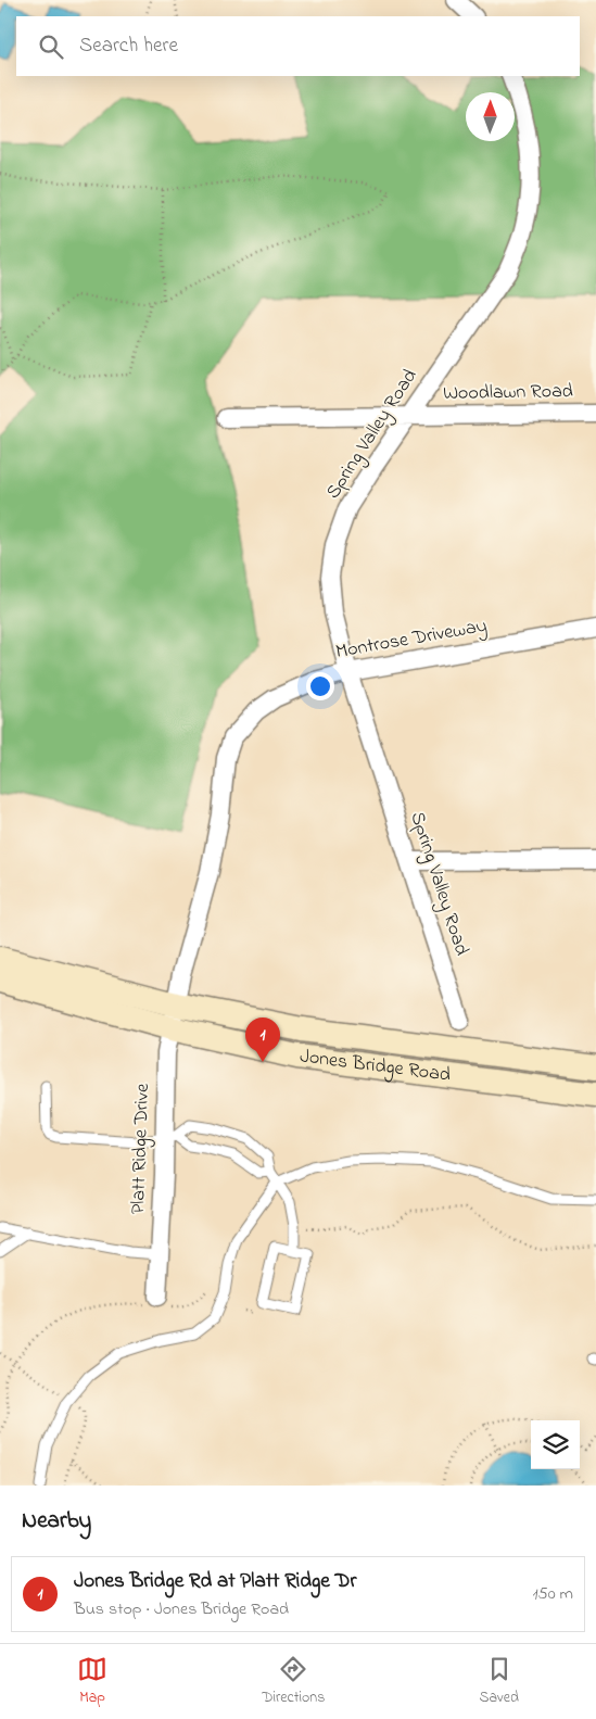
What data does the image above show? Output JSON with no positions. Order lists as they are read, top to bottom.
{
  "streets": {
    "main road": ["Jones Bridge Road"],
    "street": [
      "Woodlawn Road",
      "Spring Valley Road",
      "Montrose Driveway",
      "Platt Ridge Drive"
    ]
  },
  "crossings": [
    ["Woodlawn Road", "Spring Valley Road"],
    ["Spring Valley Road", "Montrose Driveway"],
    ["Montrose Driveway", "Jones Bridge Road"],
    ["Montrose Driveway", "Platt Ridge Drive"],
    ["Jones Bridge Road", "Platt Ridge Drive"]
  ],
  "north": "top",
  "page": {
    "search": "Search here",
    "pins": "1",
    "heading": "Nearby",
    "list": [
      {
        "mark": "1",
        "name": "Jones Bridge Rd at Platt Ridge Dr",
        "note": "Bus stop · Jones Bridge Road",
        "value": "150 m"
      }
    ],
    "nav": ["Map", "Directions", "Saved"]
  }
}
